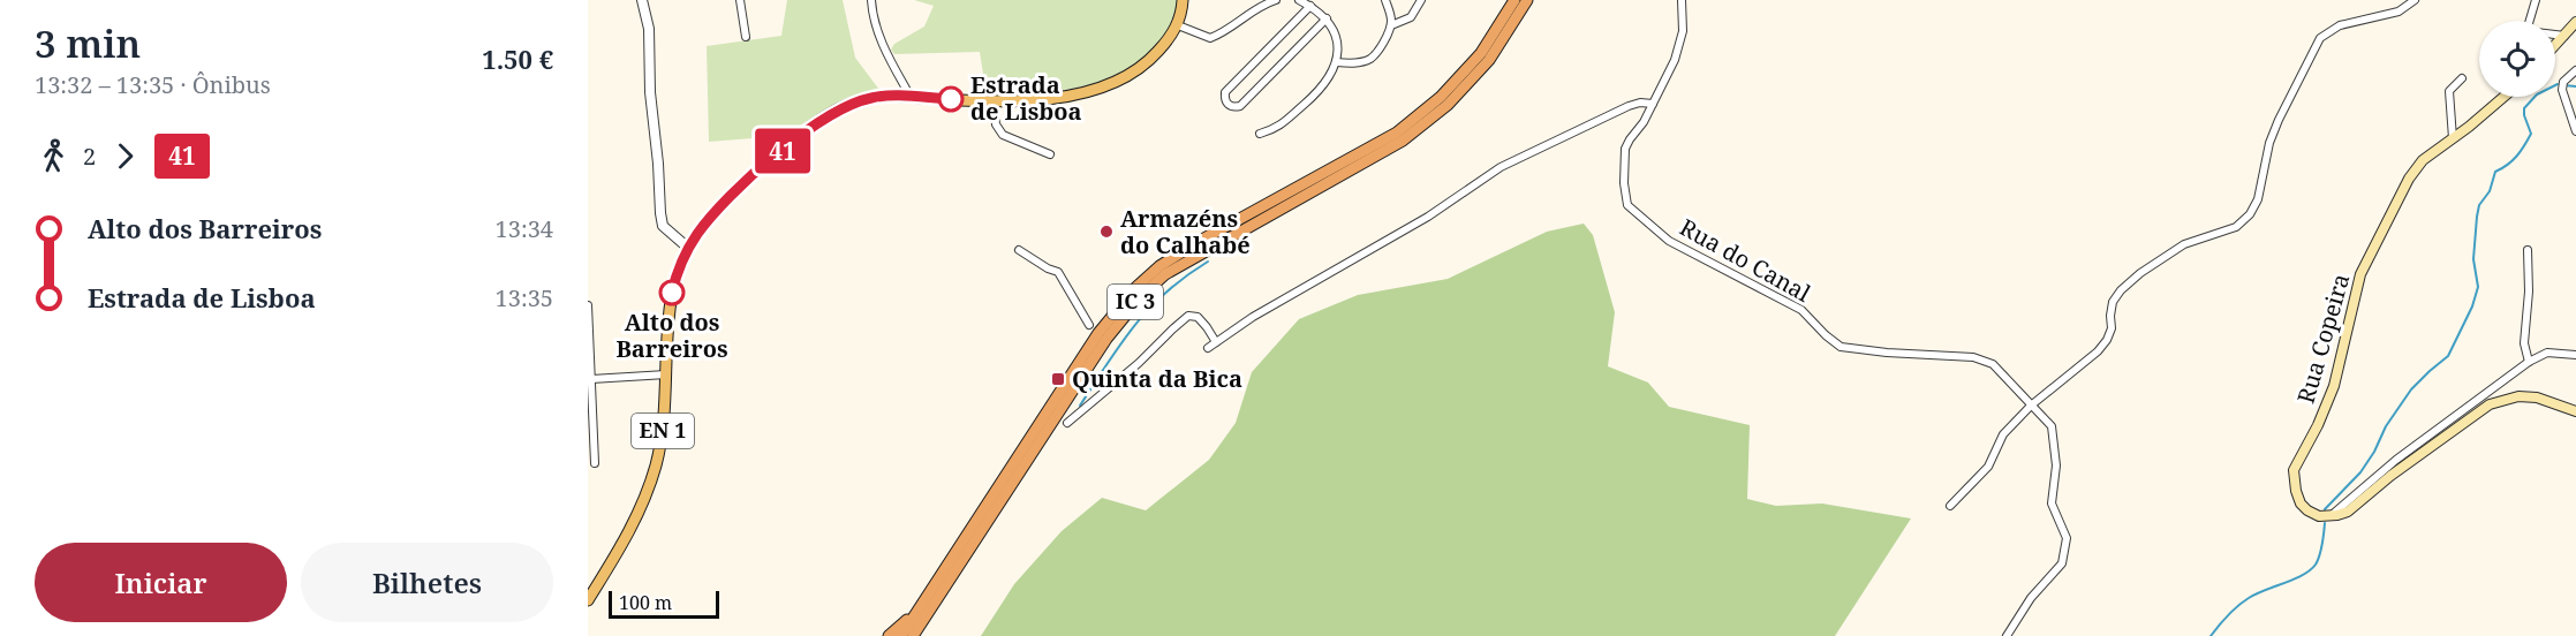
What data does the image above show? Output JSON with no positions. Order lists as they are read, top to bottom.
{
  "streets": {
    "highway": ["IC 3"],
    "main road": ["Rua Copeira", "EN 1"],
    "street": ["Rua do Canal"]
  },
  "places": {
    "other": ["Estrada de Lisboa", "Armazéns do Calhabé", "Alto dos Barreiros"],
    "transit": ["Quinta da Bica"]
  },
  "lines": ["bus line 41"],
  "scale_bar": "100 m",
  "page": {
    "heading": ["3 min", "13:32 – 13:35 · Ônibus", "1.50 €"],
    "on_map": "41",
    "legs": ["2", "41"],
    "list": [
      {
        "name": "Alto dos Barreiros",
        "value": "13:34"
      },
      {
        "name": "Estrada de Lisboa",
        "value": "13:35"
      }
    ],
    "buttons": ["Iniciar", "Bilhetes"],
    "scale": "100 m"
  }
}
